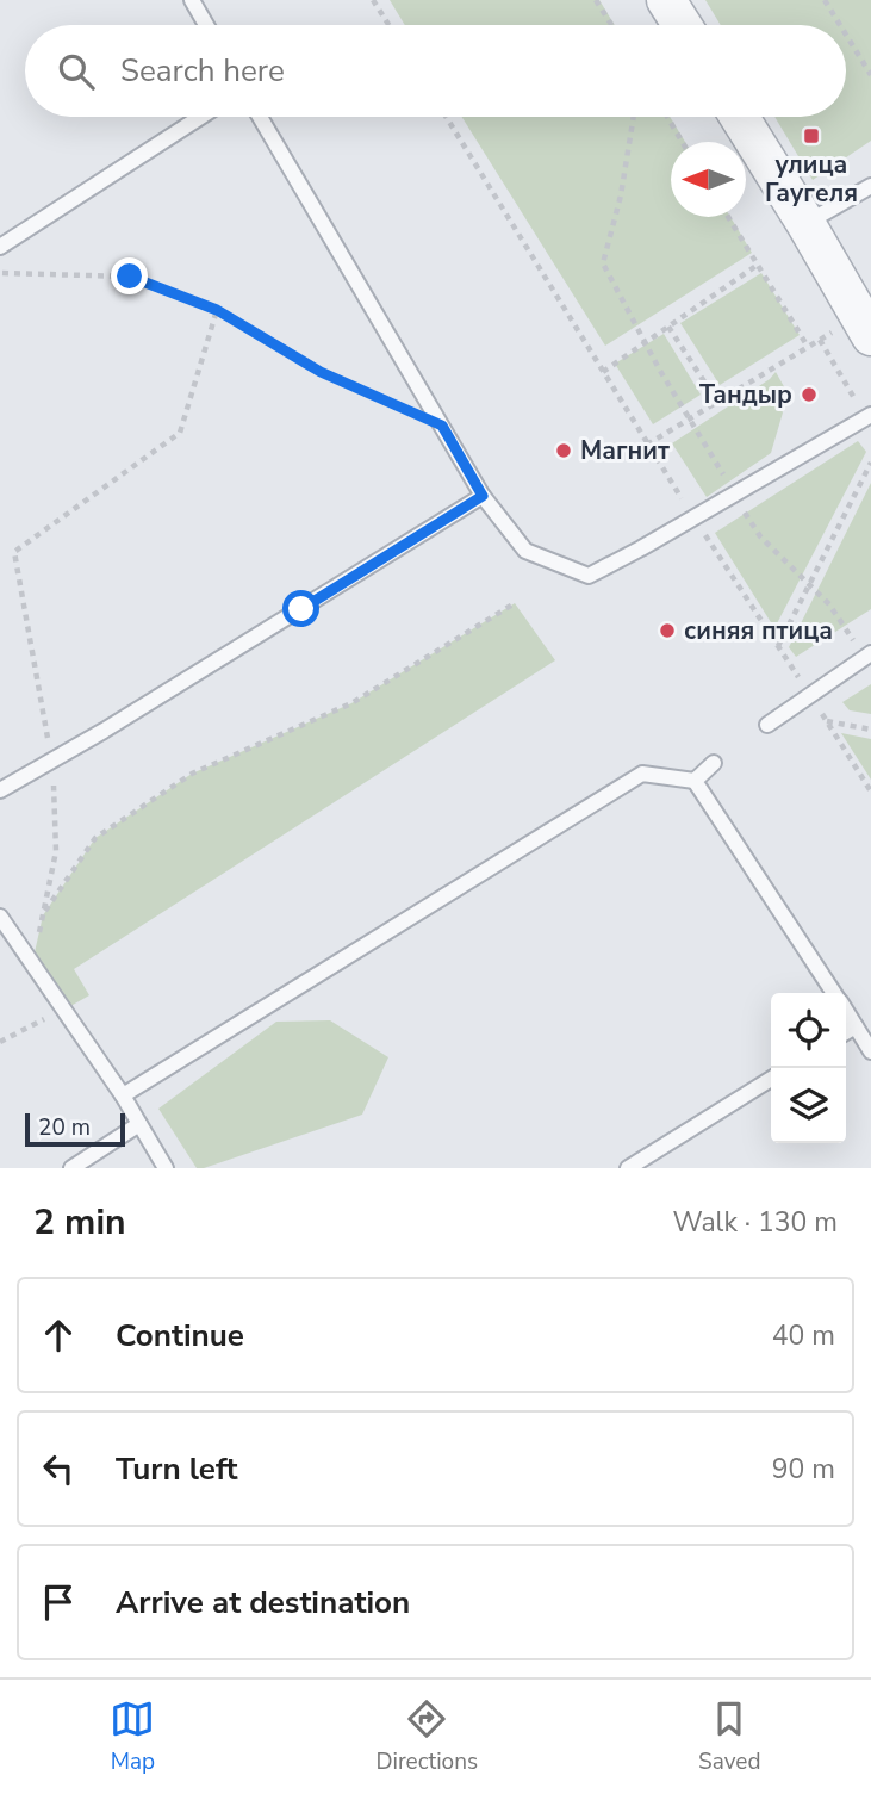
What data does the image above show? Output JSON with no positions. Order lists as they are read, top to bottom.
{
  "places": {
    "transit": ["улица Гаугеля"],
    "other": ["Тандыр", "Магнит", "синяя птица"]
  },
  "scale_bar": "20 m",
  "north": "left",
  "page": {
    "search": "Search here",
    "scale": "20 m",
    "heading": ["2 min", "Walk · 130 m"],
    "list": [
      ["Continue", "40 m"],
      ["Turn left", "90 m"],
      "Arrive at destination"
    ],
    "nav": ["Map", "Directions", "Saved"]
  }
}
